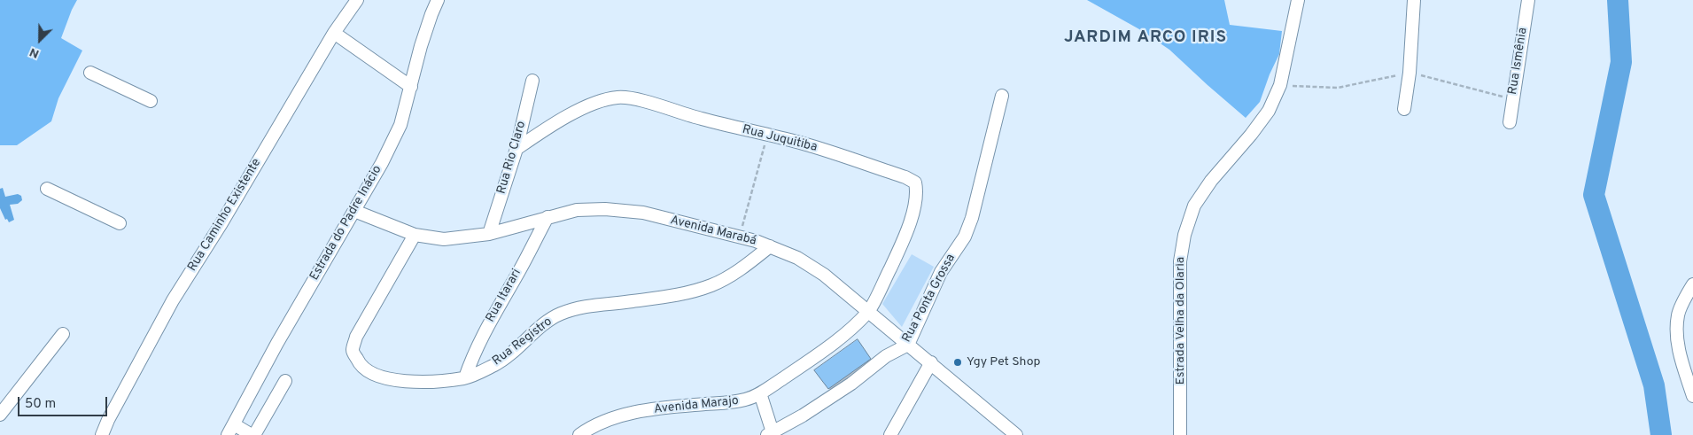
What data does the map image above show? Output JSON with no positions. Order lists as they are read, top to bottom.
{
  "streets": {
    "street": [
      "Rua Ismênia",
      "Rua Juquitiba",
      "Rua Rio Claro",
      "Rua Caminho Existente",
      "Estrada do Padre Inácio",
      "Avenida Marabá",
      "Rua Itarari",
      "Rua Ponta Grossa",
      "Estrada Velha da Olaria",
      "Rua Registro",
      "Avenida Marajo"
    ]
  },
  "crossings": [
    ["Rua Juquitiba", "Rua Rio Claro"],
    ["Rua Juquitiba", "Avenida Marabá"],
    ["Rua Juquitiba", "Avenida Marajo"],
    ["Rua Rio Claro", "Avenida Marabá"],
    ["Estrada do Padre Inácio", "Avenida Marabá"],
    ["Avenida Marabá", "Rua Itarari"],
    ["Avenida Marabá", "Rua Ponta Grossa"],
    ["Avenida Marabá", "Rua Registro"],
    ["Avenida Marabá", "Avenida Marajo"],
    ["Rua Itarari", "Rua Registro"]
  ],
  "districts": ["JARDIM ARCO IRIS"],
  "places": ["Ygy Pet Shop"],
  "scale_bar": "50 m",
  "north": "bottom left"
}
